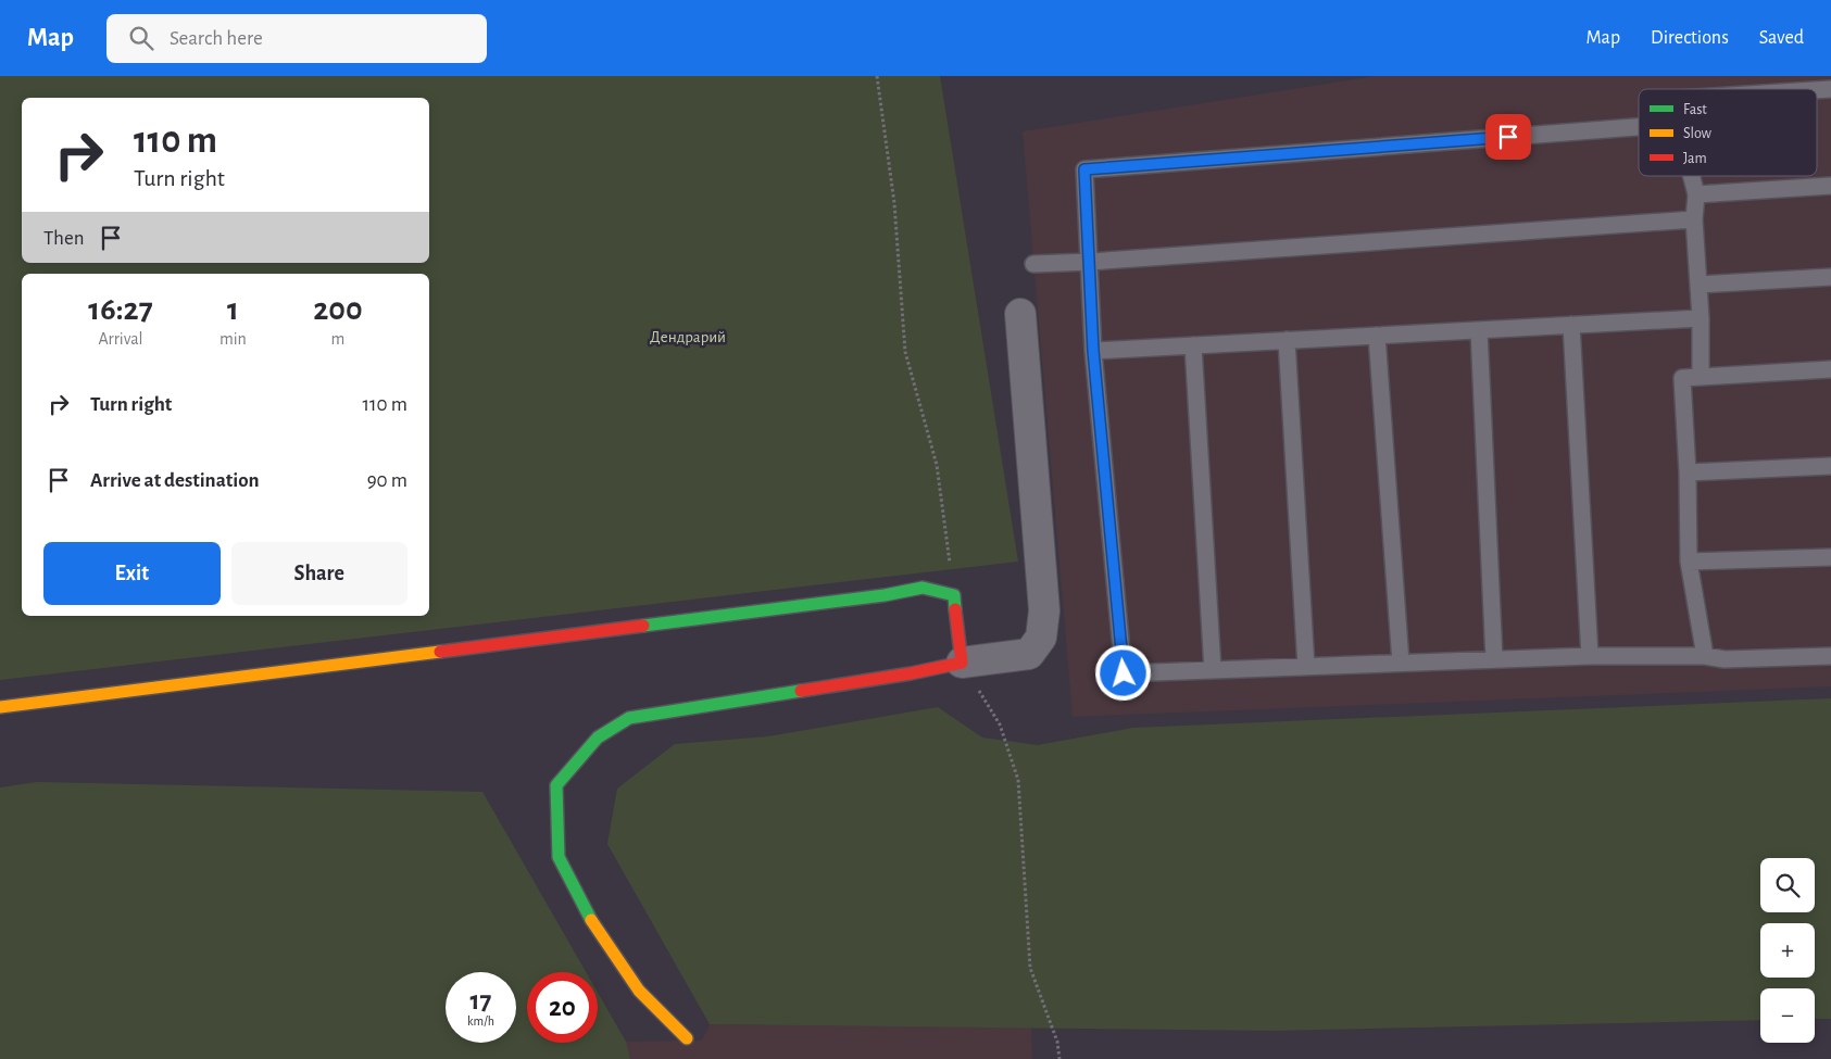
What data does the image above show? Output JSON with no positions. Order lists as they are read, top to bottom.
{
  "parks": ["Дендрарий"],
  "legend": ["Fast", "Slow", "Jam"],
  "page": {
    "header": "Map",
    "search": "Search here",
    "nav": ["Map", "Directions", "Saved"],
    "turn": ["110 m", "Turn right"],
    "then": "Then",
    "eta": [
      "16:27",
      "Arrival",
      "1",
      "min",
      "200",
      "m"
    ],
    "list": [
      {
        "name": "Turn right",
        "value": "110 m"
      },
      {
        "name": "Arrive at destination",
        "value": "90 m"
      }
    ],
    "buttons": ["Exit", "Share"],
    "map_buttons": ["+", "−"],
    "speed": "17 km/h",
    "limit": "20"
  }
}
